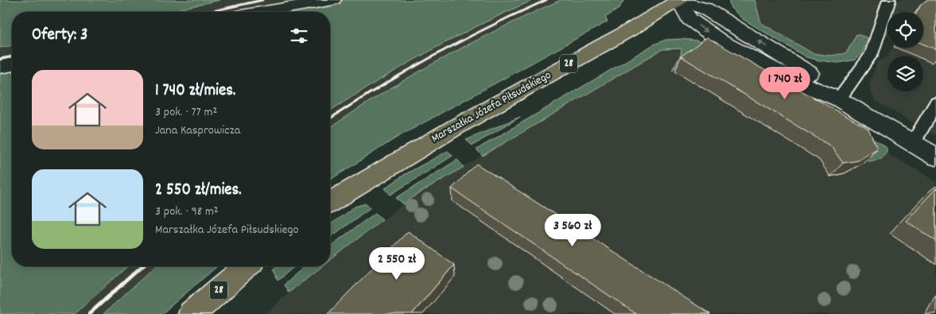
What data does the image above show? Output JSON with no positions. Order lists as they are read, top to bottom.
{
  "streets": {
    "main road": ["28", "Marszałka Józefa Piłsudskiego"]
  },
  "page": {
    "heading": "Oferty: 3",
    "list": [
      {
        "name": "1 740 zł/mies.",
        "note": "3 pok. · 77 m² · Jana Kasprowicza"
      },
      {
        "name": "2 550 zł/mies.",
        "note": "3 pok. · 98 m² · Marszałka Józefa Piłsudskiego"
      }
    ],
    "price": ["1 740 zł", "3 560 zł", "2 550 zł"]
  }
}
